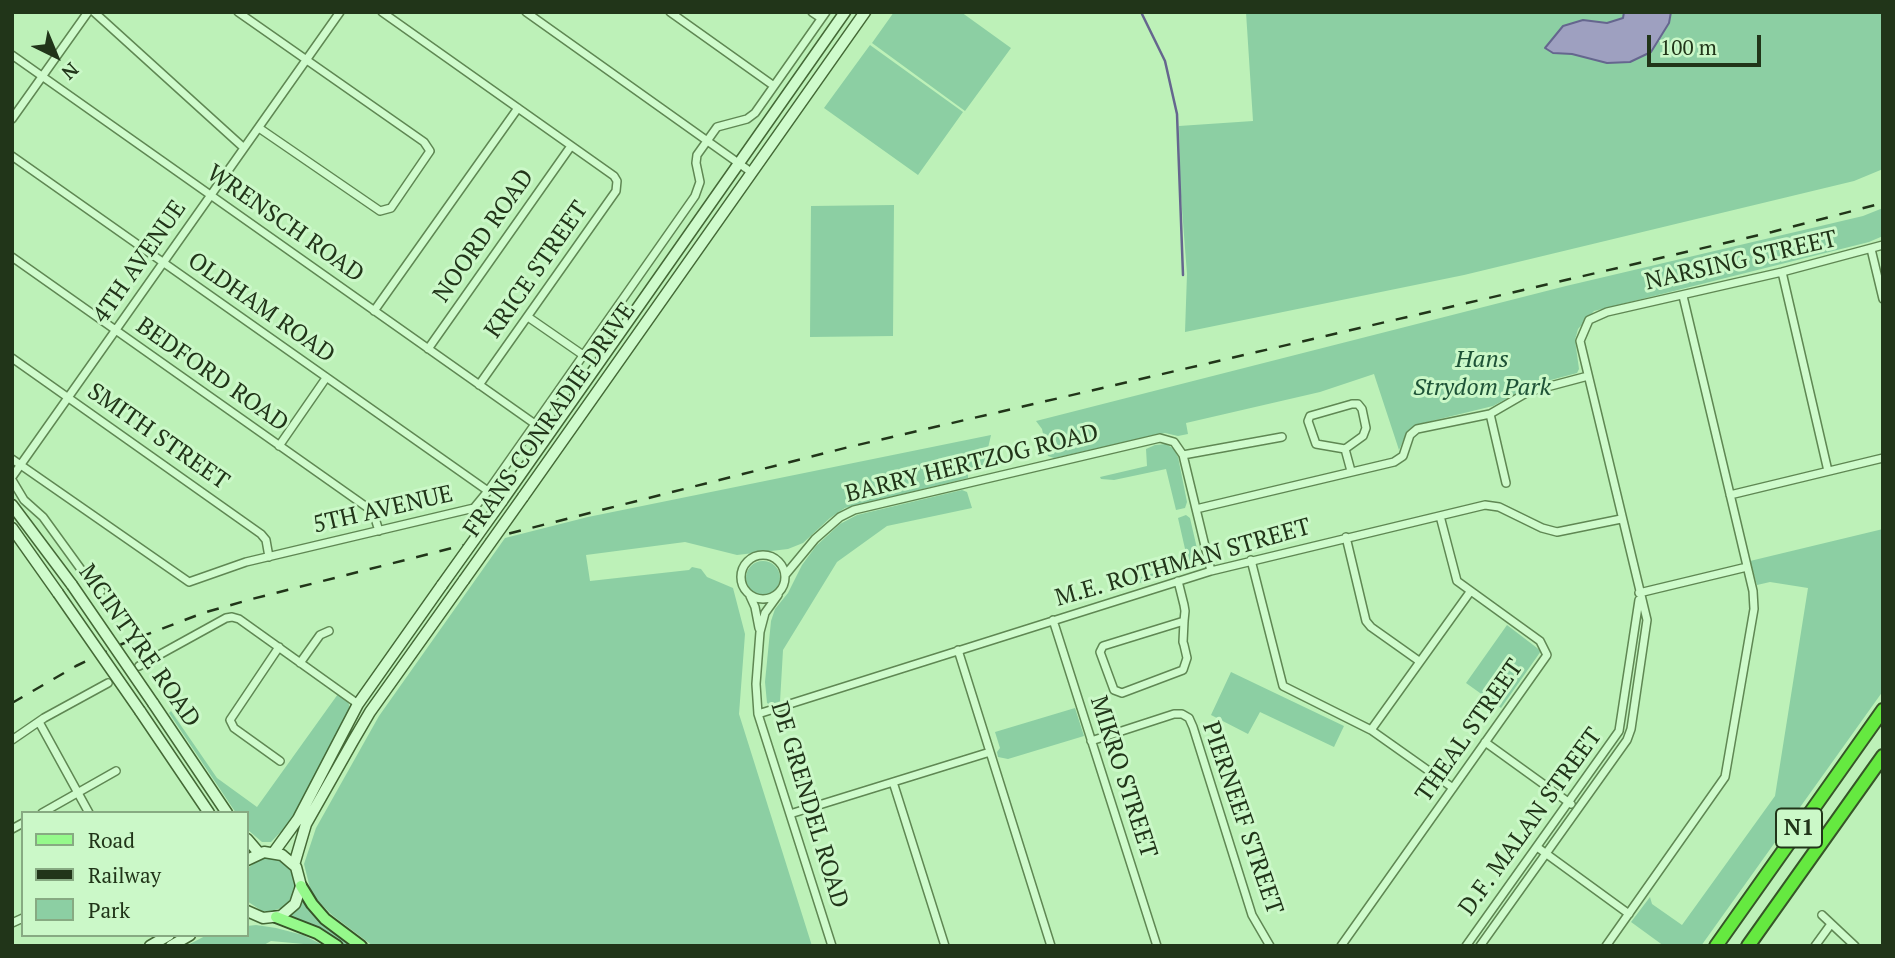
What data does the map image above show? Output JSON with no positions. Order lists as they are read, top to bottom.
{
  "streets": {
    "highway": ["N1"],
    "main road": ["FRANS CONRADIE DRIVE", "MCINTYRE ROAD"],
    "street": [
      "WRENSCH ROAD",
      "NOORD ROAD",
      "NARSING STREET",
      "4TH AVENUE",
      "KRICE STREET",
      "OLDHAM ROAD",
      "BEDFORD ROAD",
      "SMITH STREET",
      "BARRY HERTZOG ROAD",
      "5TH AVENUE",
      "M.E. ROTHMAN STREET",
      "THEAL STREET",
      "MIKRO STREET",
      "DE GRENDEL ROAD",
      "PIERNEEF STREET",
      "D.F. MALAN STREET"
    ]
  },
  "crossings": [
    ["WRENSCH ROAD", "NOORD ROAD"],
    ["WRENSCH ROAD", "4TH AVENUE"],
    ["WRENSCH ROAD", "KRICE STREET"],
    ["WRENSCH ROAD", "5TH AVENUE"],
    ["NOORD ROAD", "KRICE STREET"],
    ["NARSING STREET", "D.F. MALAN STREET"],
    ["4TH AVENUE", "OLDHAM ROAD"],
    ["4TH AVENUE", "BEDFORD ROAD"],
    ["4TH AVENUE", "SMITH STREET"],
    ["4TH AVENUE", "5TH AVENUE"],
    ["OLDHAM ROAD", "5TH AVENUE"],
    ["BEDFORD ROAD", "5TH AVENUE"],
    ["SMITH STREET", "5TH AVENUE"],
    ["BARRY HERTZOG ROAD", "DE GRENDEL ROAD"],
    ["M.E. ROTHMAN STREET", "THEAL STREET"],
    ["M.E. ROTHMAN STREET", "MIKRO STREET"],
    ["M.E. ROTHMAN STREET", "DE GRENDEL ROAD"],
    ["M.E. ROTHMAN STREET", "D.F. MALAN STREET"],
    ["MIKRO STREET", "PIERNEEF STREET"]
  ],
  "parks": ["Hans Strydom Park"],
  "legend": ["Road", "Railway", "Park"],
  "scale_bar": "100 m",
  "north": "bottom right"
}
